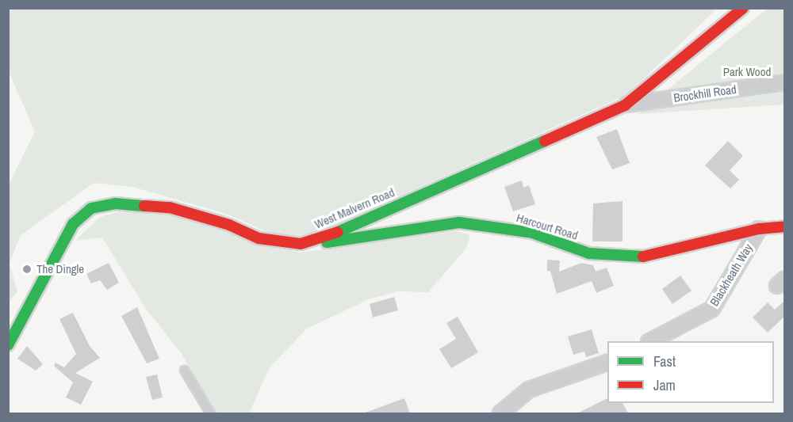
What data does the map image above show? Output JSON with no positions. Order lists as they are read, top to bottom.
{
  "streets": {
    "main road": ["West Malvern Road", "Harcourt Road"],
    "street": ["Brockhill Road", "Blackheath Way"]
  },
  "crossings": [
    ["Brockhill Road", "West Malvern Road"],
    ["West Malvern Road", "Harcourt Road"],
    ["Harcourt Road", "Blackheath Way"]
  ],
  "parks": ["Park Wood"],
  "places": ["The Dingle"],
  "legend": ["Fast", "Jam"]
}
